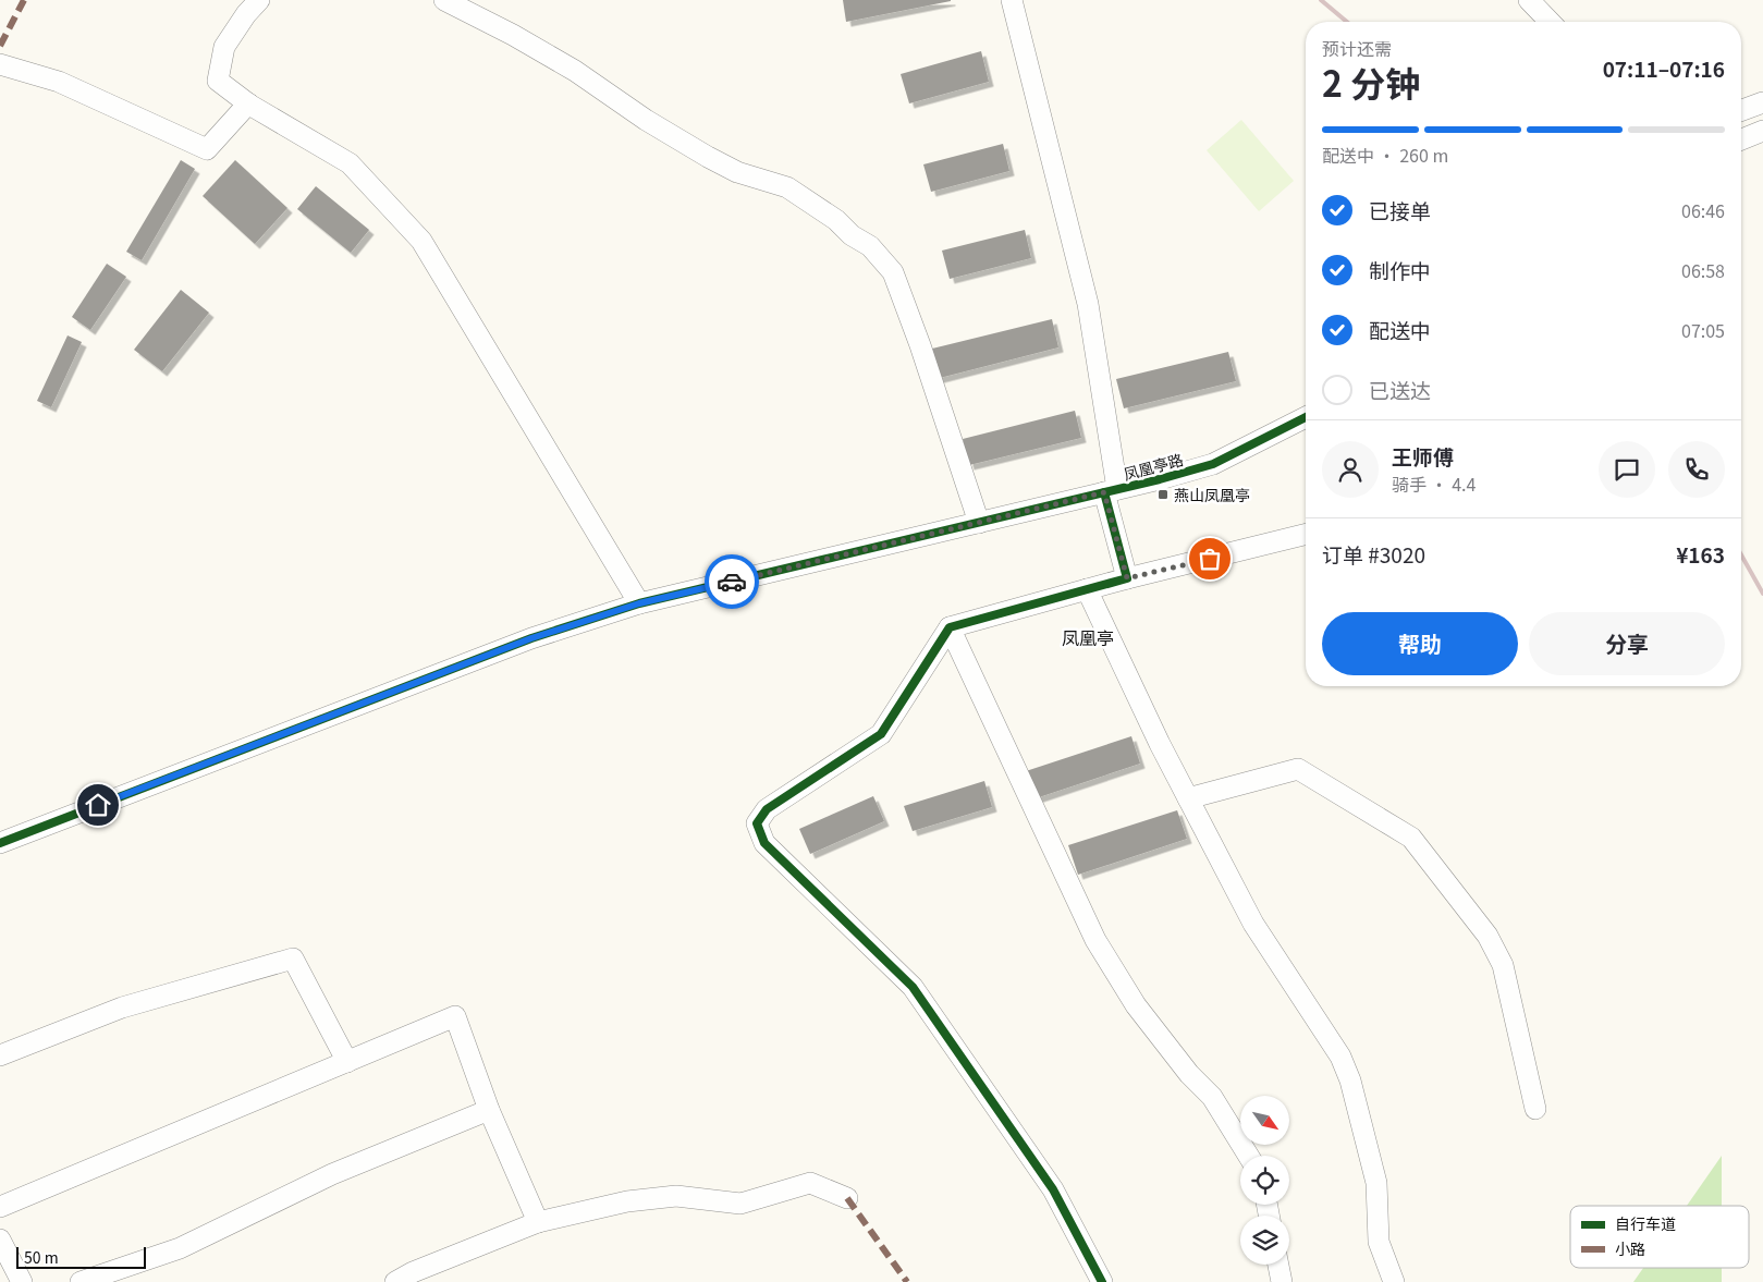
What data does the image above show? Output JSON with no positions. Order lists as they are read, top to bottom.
{
  "streets": {
    "street": ["凤凰亭路"]
  },
  "districts": ["凤凰亭"],
  "places": {
    "transit": ["燕山凤凰亭"]
  },
  "legend": ["自行车道", "小路"],
  "scale_bar": "50 m",
  "north": "bottom right",
  "page": {
    "heading": ["2 分钟", "预计还需", "07:11–07:16"],
    "panel": [
      "王师傅",
      "骑手 · 4.4",
      "订单 #3020",
      "¥163"
    ],
    "bar": "配送中 · 260 m",
    "list": [
      ["已接单", "06:46"],
      ["制作中", "06:58"],
      ["配送中", "07:05"],
      "已送达"
    ],
    "buttons": ["帮助", "分享"],
    "scale": "50 m"
  }
}
